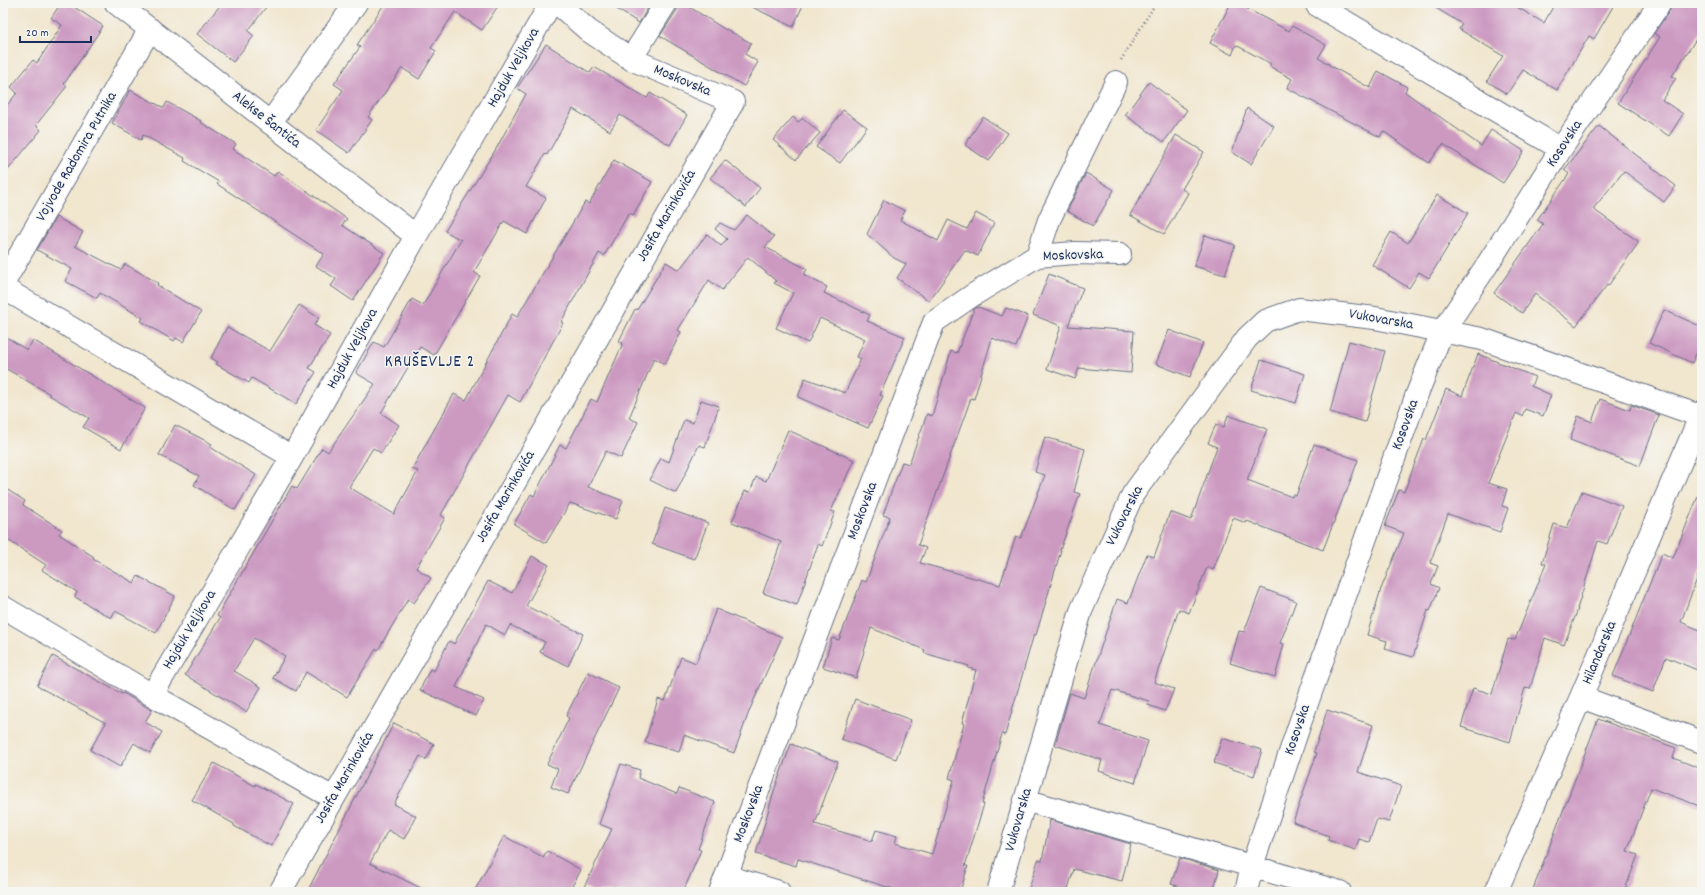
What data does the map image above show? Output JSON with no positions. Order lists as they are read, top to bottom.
{
  "streets": {
    "street": [
      "Hajduk Veljkova",
      "Moskovska",
      "Alekse Šantića",
      "Kosovska",
      "Vojvode Radomira Putnika",
      "Josifa Marinkovića",
      "Vukovarska",
      "Hilandarska"
    ]
  },
  "crossings": [
    ["Hajduk Veljkova", "Alekse Šantića"],
    ["Moskovska", "Josifa Marinkovića"],
    ["Alekse Šantića", "Vojvode Radomira Putnika"],
    ["Kosovska", "Vukovarska"],
    ["Vukovarska", "Hilandarska"]
  ],
  "districts": ["KRUŠEVLJE 2"],
  "scale_bar": "20 m"
}
